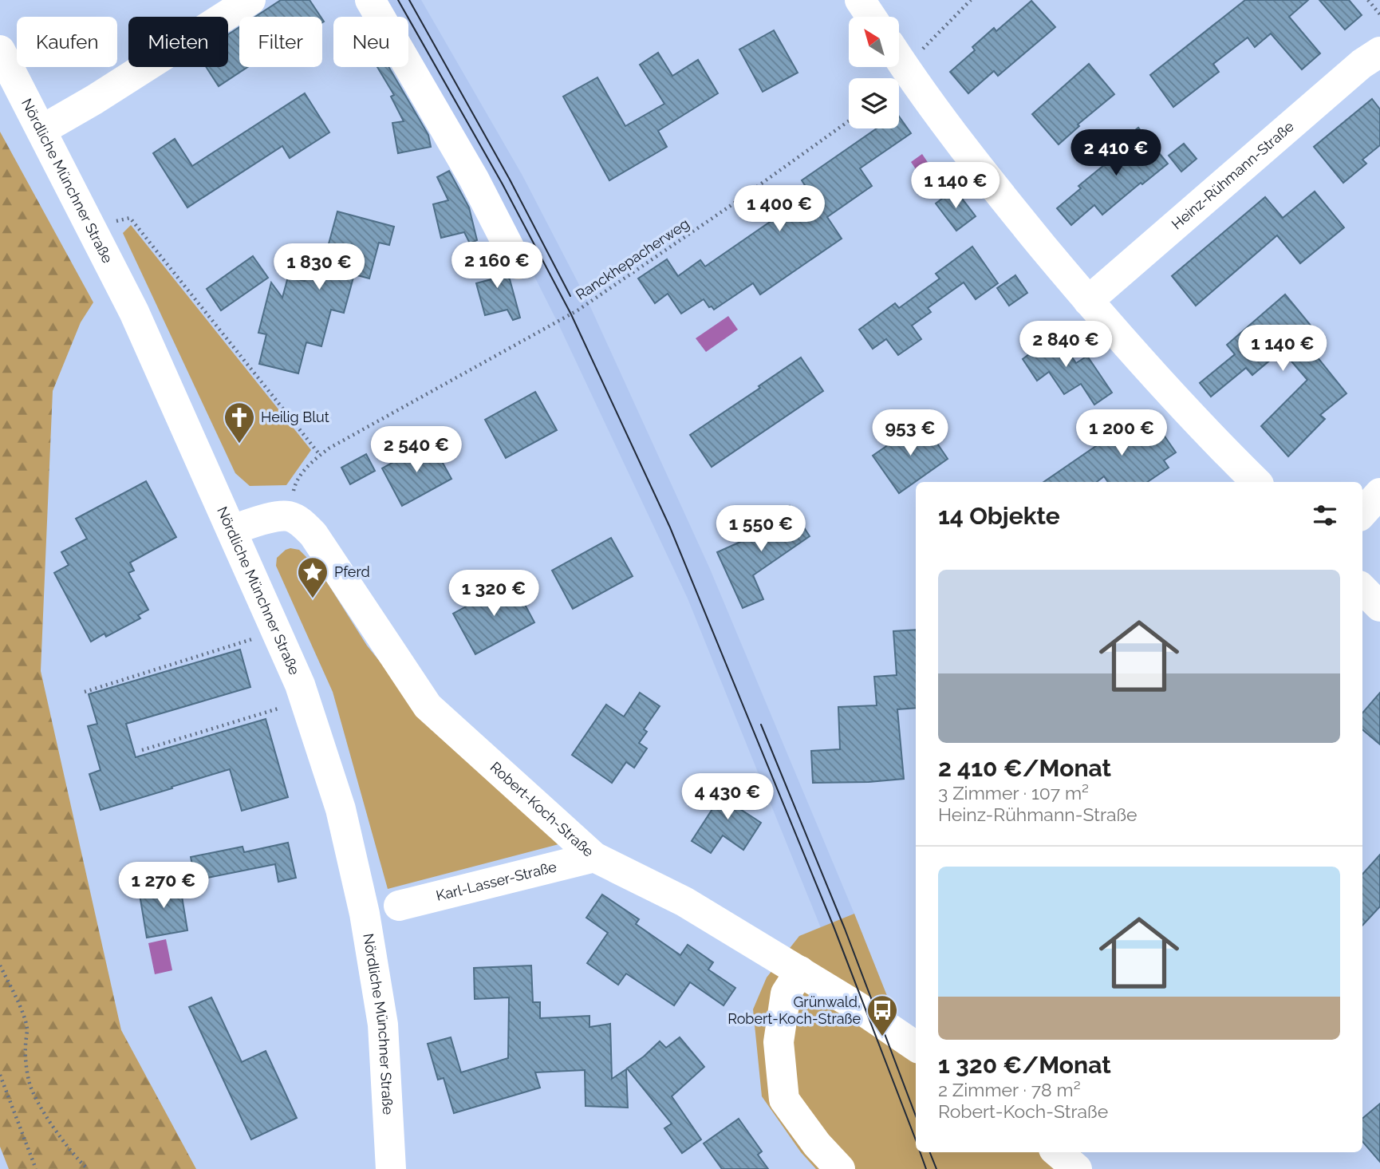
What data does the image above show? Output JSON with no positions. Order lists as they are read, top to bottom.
{
  "streets": {
    "street": [
      "Heinz-Rühmann-Straße",
      "Nördliche Münchner Straße",
      "Robert-Koch-Straße",
      "Karl-Lasser-Straße"
    ],
    "path": ["Ranckhepacherweg"]
  },
  "crossings": [
    ["Ranckhepacherweg", "Robert-Koch-Straße"],
    ["Robert-Koch-Straße", "Karl-Lasser-Straße"]
  ],
  "places": {
    "church": ["Heilig Blut"],
    "place": ["Pferd"],
    "bus stop": ["Grünwald, Robert-Koch-Straße"]
  },
  "north": "top left",
  "page": {
    "chip": [
      "Kaufen",
      "Mieten",
      "Filter",
      "Neu"
    ],
    "price": [
      "2 410 €",
      "1 140 €",
      "1 400 €",
      "2 160 €",
      "1 830 €",
      "2 840 €",
      "1 140 €",
      "953 €",
      "1 200 €",
      "2 540 €",
      "1 550 €",
      "1 320 €",
      "4 430 €",
      "1 270 €"
    ],
    "heading": "14 Objekte",
    "list": [
      {
        "name": "2 410 €/Monat",
        "note": "3 Zimmer · 107 m² · Heinz-Rühmann-Straße"
      },
      {
        "name": "1 320 €/Monat",
        "note": "2 Zimmer · 78 m² · Robert-Koch-Straße"
      }
    ]
  }
}
